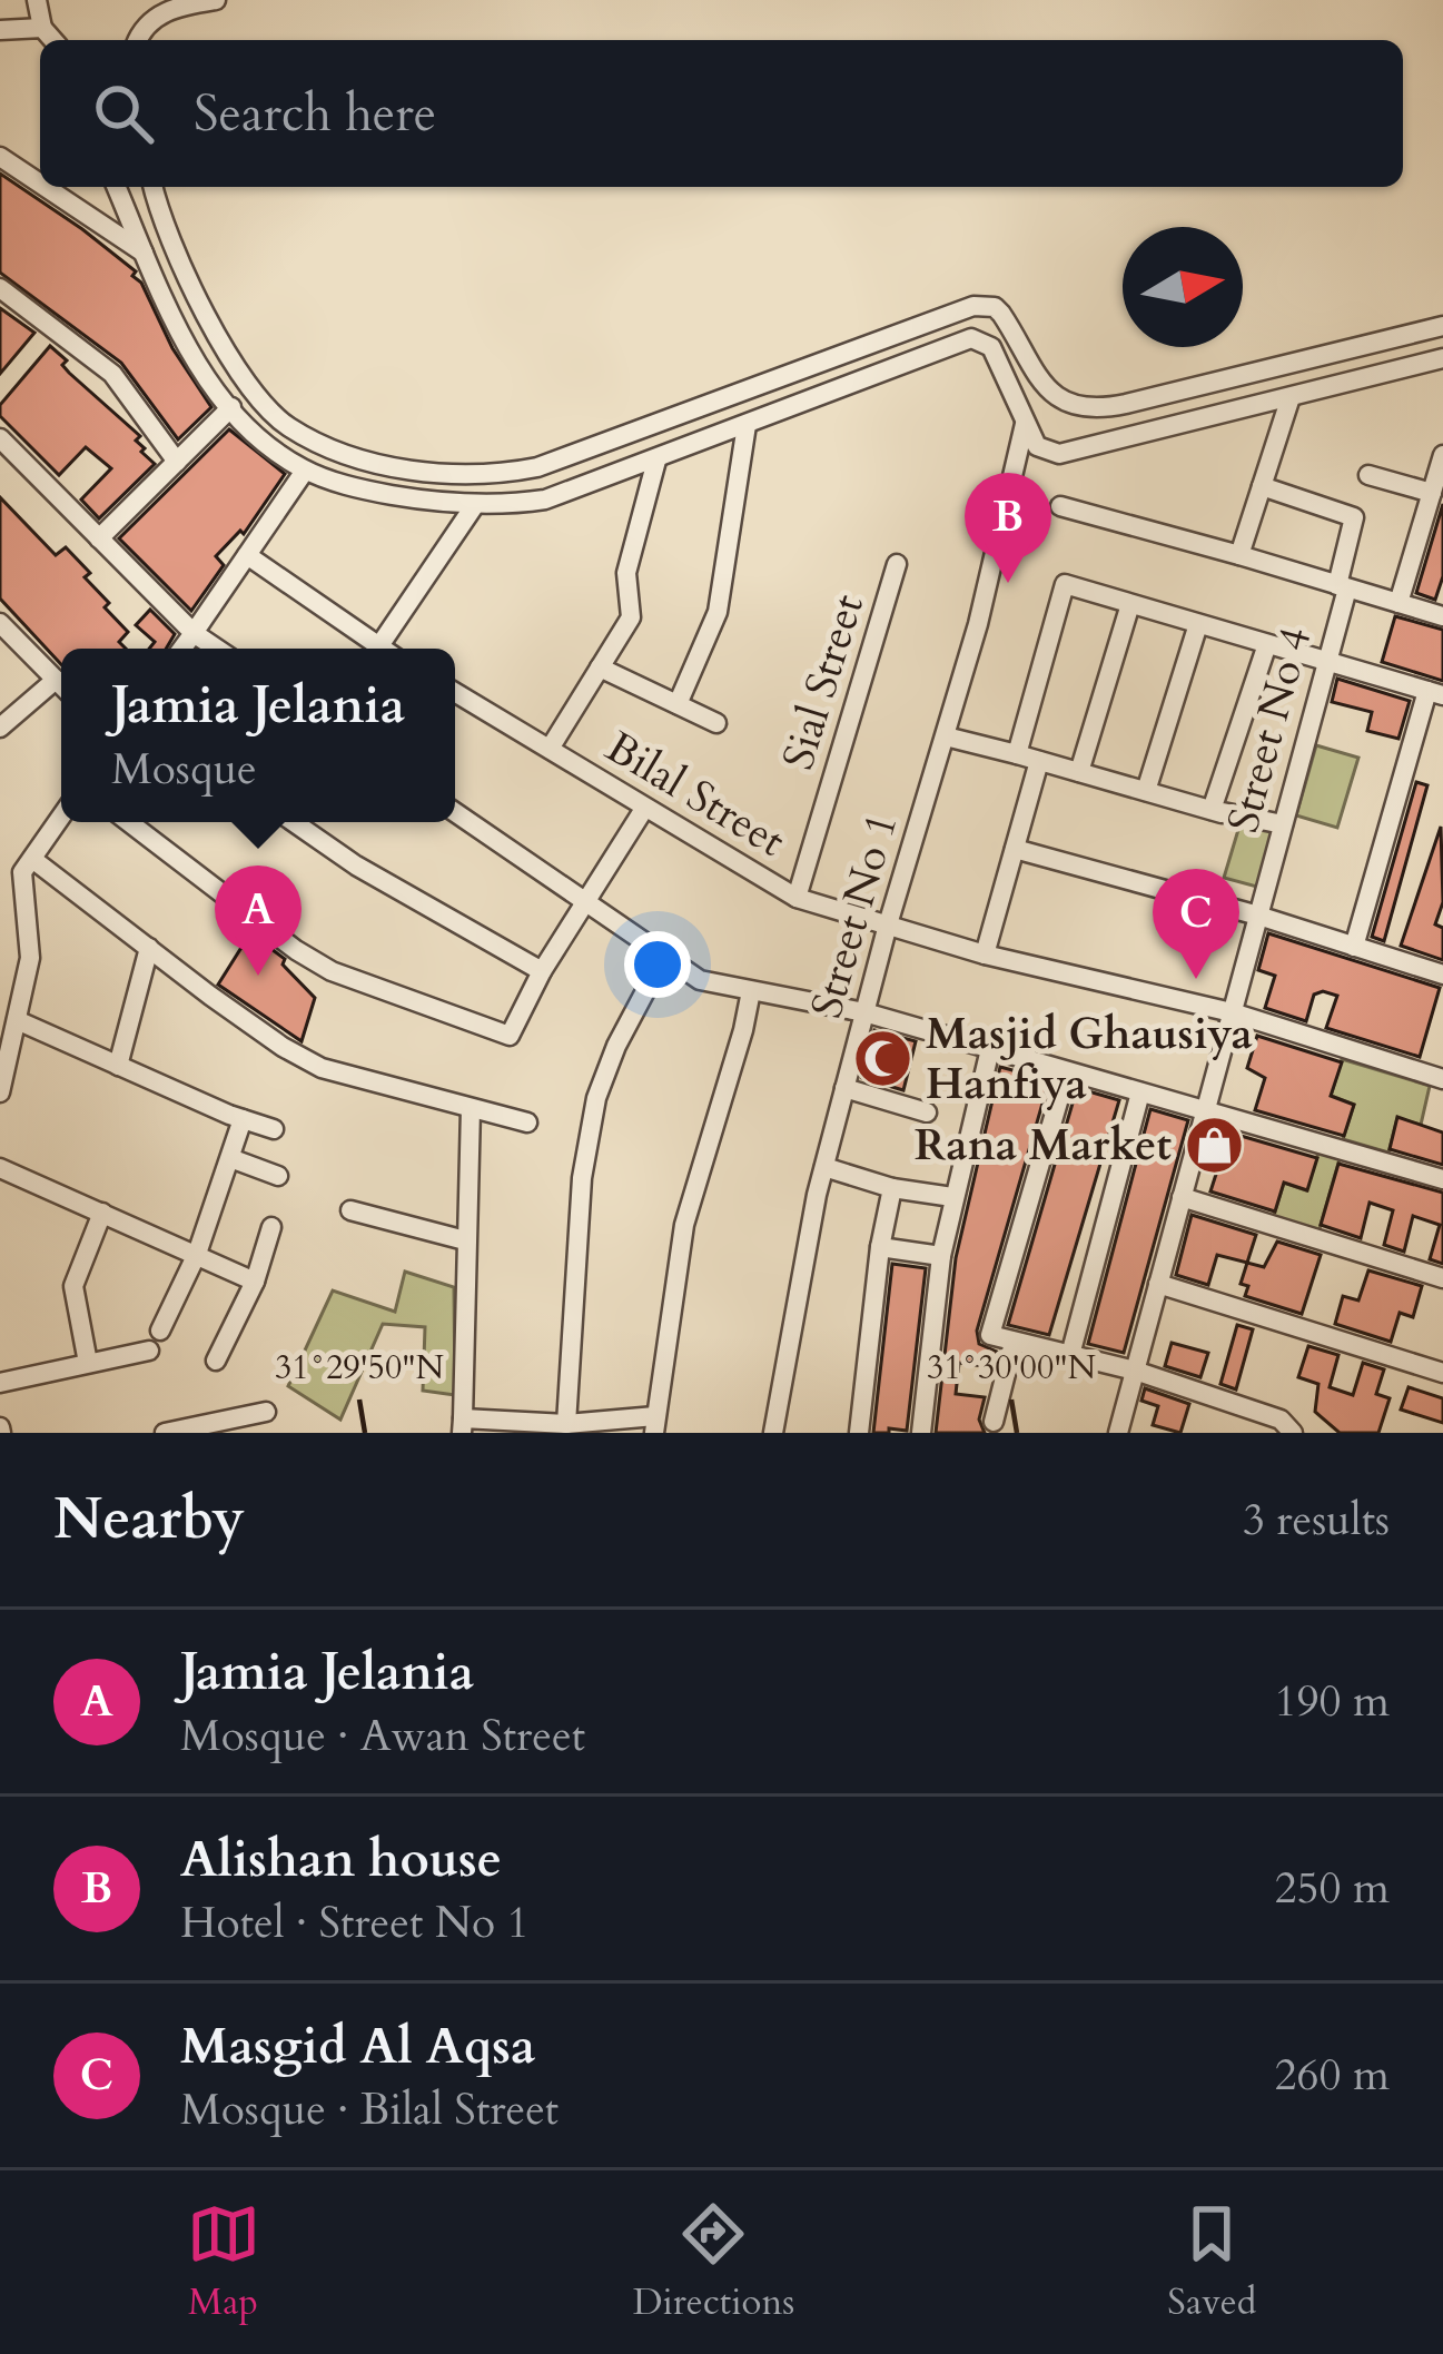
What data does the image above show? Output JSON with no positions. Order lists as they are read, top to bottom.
{
  "streets": {
    "street": [
      "Sial Street",
      "Street No 4",
      "Bilal Street",
      "Street No 1"
    ]
  },
  "crossings": [
    ["Sial Street", "Bilal Street"],
    ["Street No 4", "Bilal Street"],
    ["Bilal Street", "Street No 1"]
  ],
  "places": {
    "mosque": ["Masjid Ghausiya Hanfiya"],
    "shop": ["Rana Market"]
  },
  "north": "right",
  "page": {
    "search": "Search here",
    "pins": ["B", "A", "C"],
    "popup": ["Jamia Jelania", "Mosque"],
    "heading": ["Nearby", "3 results"],
    "list": [
      {
        "mark": "A",
        "name": "Jamia Jelania",
        "note": "Mosque · Awan Street",
        "value": "190 m"
      },
      {
        "mark": "B",
        "name": "Alishan house",
        "note": "Hotel · Street No 1",
        "value": "250 m"
      },
      {
        "mark": "C",
        "name": "Masgid Al Aqsa",
        "note": "Mosque · Bilal Street",
        "value": "260 m"
      }
    ],
    "nav": ["Map", "Directions", "Saved"]
  },
  "coordinates": ["31°29'50\"N", "31°30'00\"N"]
}
